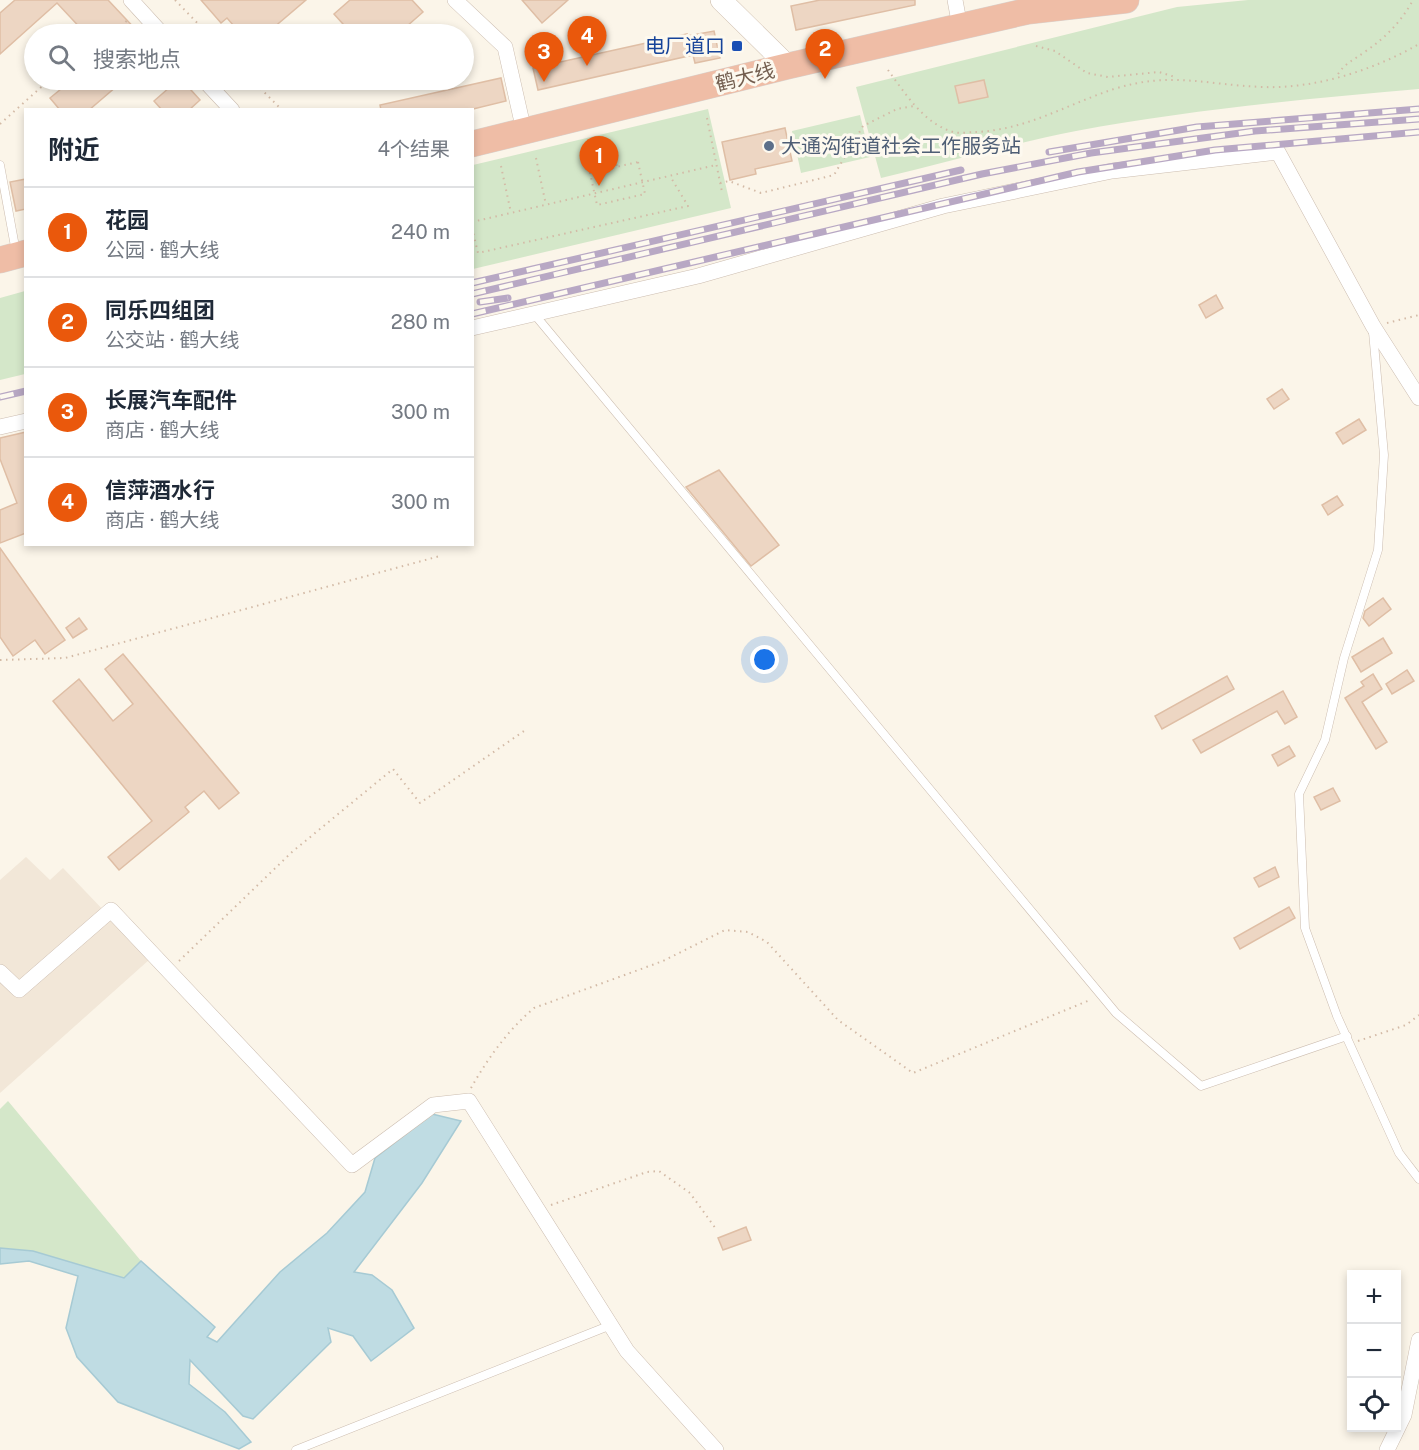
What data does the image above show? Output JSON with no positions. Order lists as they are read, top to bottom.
{
  "streets": {
    "highway": ["鹤大线"]
  },
  "places": {
    "transit": ["电厂道口"],
    "other": ["大通沟街道社会工作服务站"]
  },
  "page": {
    "pins": [
      "4",
      "2",
      "3",
      "1"
    ],
    "search": "搜索地点",
    "heading": ["附近", "4个结果"],
    "list": [
      {
        "mark": "1",
        "name": "花园",
        "note": "公园 · 鹤大线",
        "value": "240 m"
      },
      {
        "mark": "2",
        "name": "同乐四组团",
        "note": "公交站 · 鹤大线",
        "value": "280 m"
      },
      {
        "mark": "3",
        "name": "长展汽车配件",
        "note": "商店 · 鹤大线",
        "value": "300 m"
      },
      {
        "mark": "4",
        "name": "信萍酒水行",
        "note": "商店 · 鹤大线",
        "value": "300 m"
      }
    ],
    "map_buttons": ["+", "−"]
  }
}
